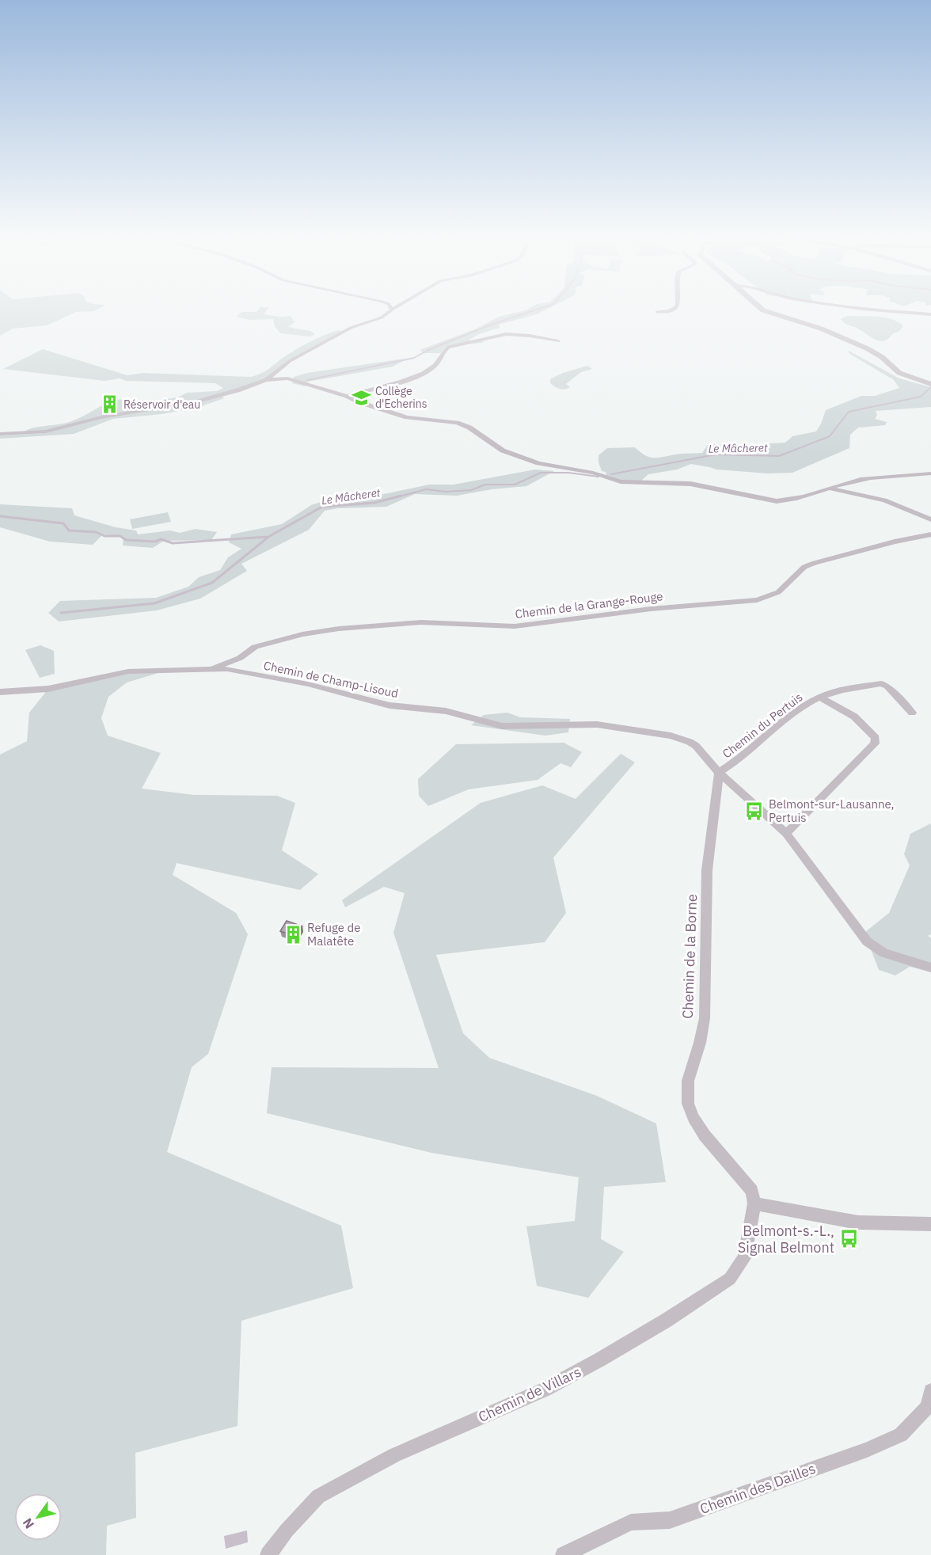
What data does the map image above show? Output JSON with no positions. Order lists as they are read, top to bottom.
{
  "streets": {
    "street": [
      "Chemin de la Grange-Rouge",
      "Chemin de Champ-Lisoud",
      "Chemin du Pertuis",
      "Chemin de la Borne",
      "Chemin de Villars",
      "Chemin des Dailles"
    ]
  },
  "crossings": [
    ["Chemin de la Grange-Rouge", "Chemin de Champ-Lisoud"],
    ["Chemin de Champ-Lisoud", "Chemin du Pertuis"],
    ["Chemin de Champ-Lisoud", "Chemin de la Borne"],
    ["Chemin du Pertuis", "Chemin de la Borne"],
    ["Chemin de la Borne", "Chemin de Villars"]
  ],
  "water": ["Le Mâcheret"],
  "places": {
    "school or university": ["Collège d'Echerins"],
    "building": ["Réservoir d'eau", "Refuge de Malatête"],
    "bus stop": ["Belmont-sur-Lausanne, Pertuis", "Belmont-s.-L., Signal Belmont"]
  },
  "north": "bottom left"
}
